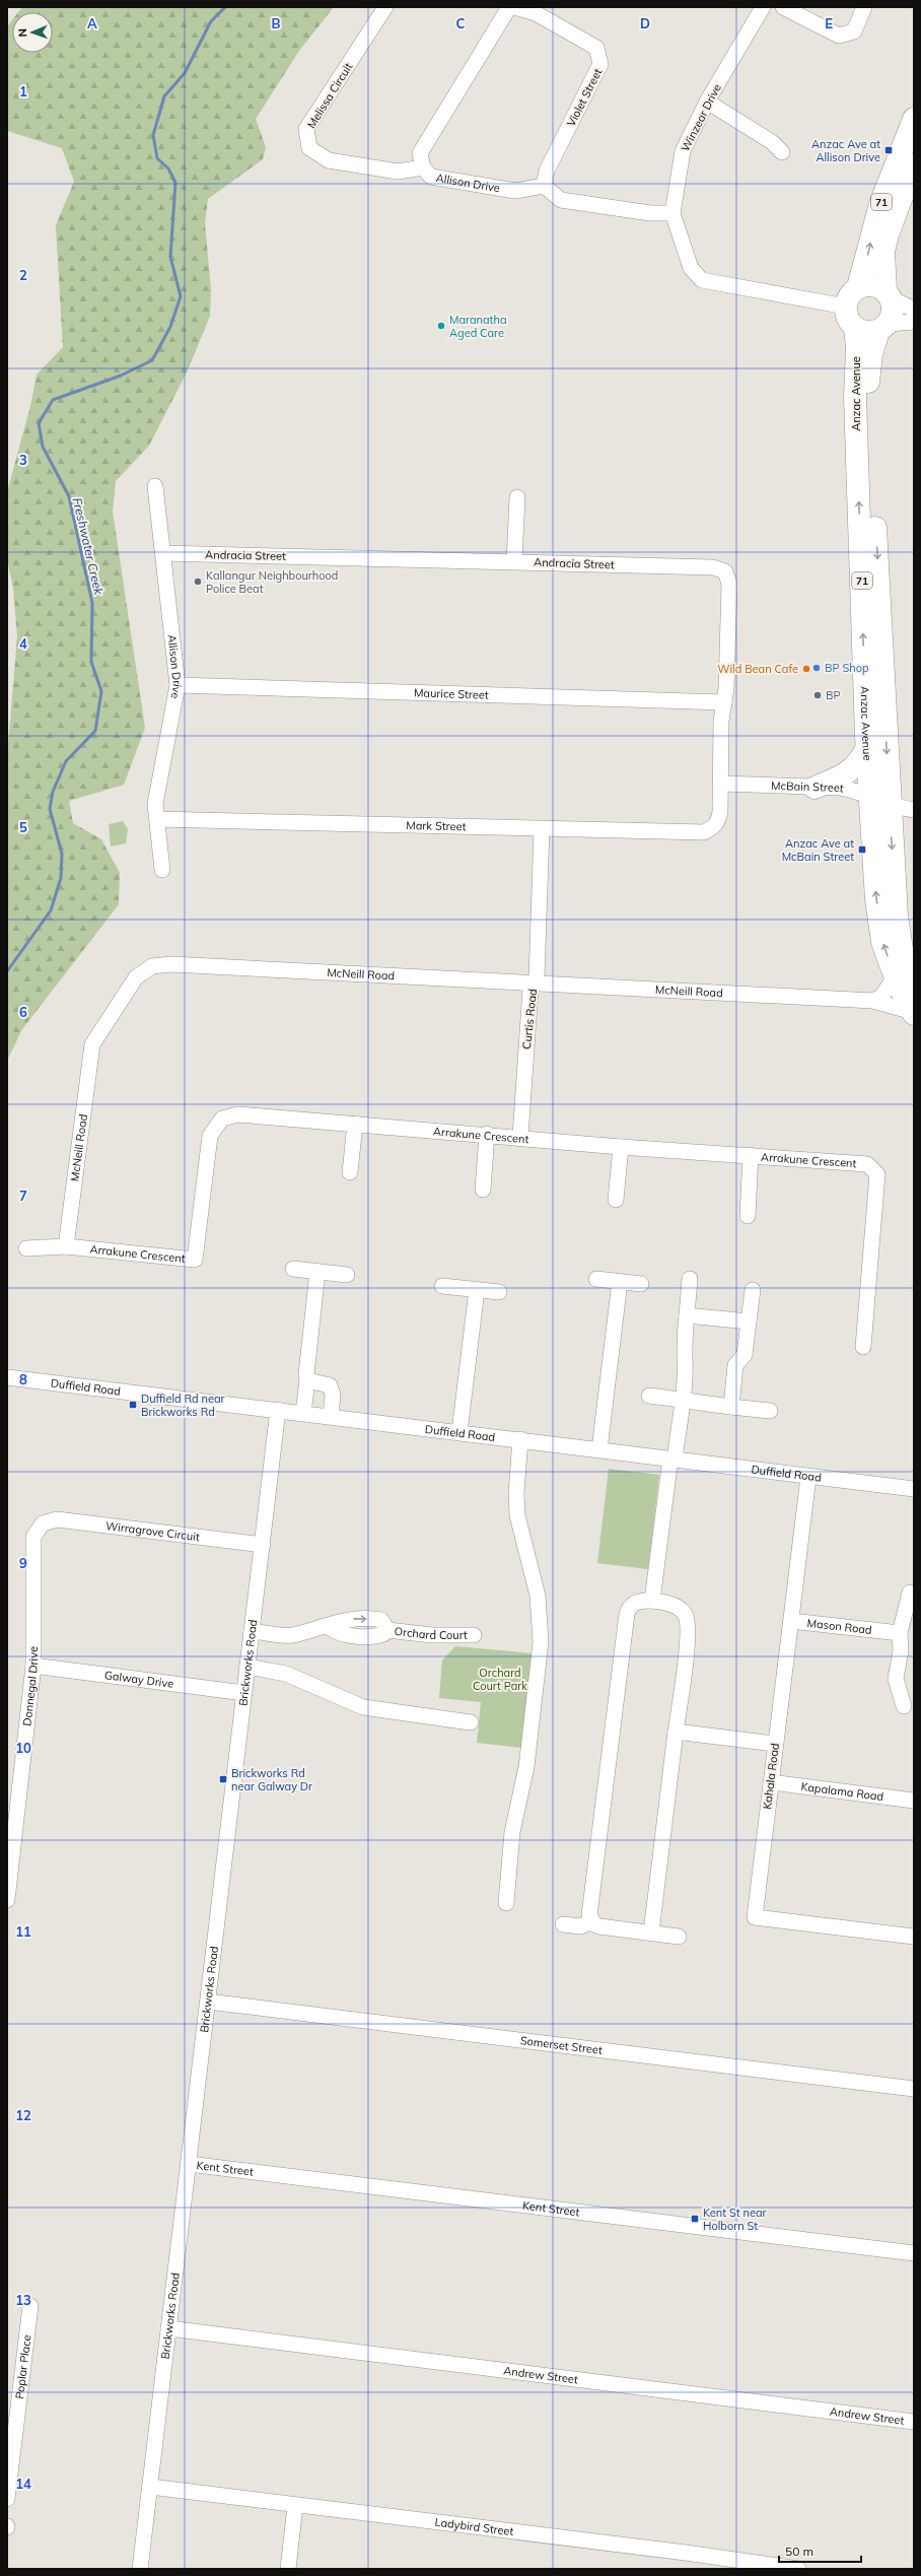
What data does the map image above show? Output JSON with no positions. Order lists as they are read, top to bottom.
{
  "streets": {
    "highway": ["71", "Anzac Avenue"],
    "street": [
      "Melissa Circuit",
      "Violet Street",
      "Winzear Drive",
      "Allison Drive",
      "Andracia Street",
      "Maurice Street",
      "McBain Street",
      "Mark Street",
      "McNeill Road",
      "Curtis Road",
      "Arrakune Crescent",
      "Duffield Road",
      "Wirragrove Circuit",
      "Mason Road",
      "Orchard Court",
      "Brickworks Road",
      "Galway Drive",
      "Donnegal Drive",
      "Kahala Road",
      "Kapalama Road",
      "Somerset Street",
      "Kent Street",
      "Poplar Place",
      "Andrew Street",
      "Ladybird Street"
    ]
  },
  "crossings": [
    ["Melissa Circuit", "Allison Drive"],
    ["Violet Street", "Allison Drive"],
    ["Winzear Drive", "71"],
    ["Winzear Drive", "Anzac Avenue"],
    ["Allison Drive", "Andracia Street"],
    ["Allison Drive", "Maurice Street"],
    ["Allison Drive", "Mark Street"],
    ["71", "Anzac Avenue"],
    ["Anzac Avenue", "McBain Street"],
    ["Anzac Avenue", "McNeill Road"],
    ["Andracia Street", "Maurice Street"],
    ["Andracia Street", "McBain Street"],
    ["Andracia Street", "Mark Street"],
    ["Mark Street", "Curtis Road"],
    ["McNeill Road", "Curtis Road"],
    ["McNeill Road", "Arrakune Crescent"],
    ["Curtis Road", "Arrakune Crescent"],
    ["Duffield Road", "Brickworks Road"],
    ["Duffield Road", "Kahala Road"],
    ["Wirragrove Circuit", "Brickworks Road"],
    ["Wirragrove Circuit", "Donnegal Drive"],
    ["Mason Road", "Kahala Road"],
    ["Orchard Court", "Brickworks Road"],
    ["Brickworks Road", "Galway Drive"],
    ["Brickworks Road", "Somerset Street"],
    ["Brickworks Road", "Kent Street"],
    ["Brickworks Road", "Andrew Street"],
    ["Brickworks Road", "Ladybird Street"],
    ["Galway Drive", "Donnegal Drive"],
    ["Kahala Road", "Kapalama Road"]
  ],
  "water": ["Freshwater Creek"],
  "parks": ["Orchard Court Park"],
  "places": {
    "transit": [
      "Anzac Ave at Allison Drive",
      "Anzac Ave at McBain Street",
      "Duffield Rd near Brickworks Rd",
      "Brickworks Rd near Galway Dr",
      "Kent St near Holborn St"
    ],
    "other": [
      "Maranatha Aged Care",
      "Kallangur Neighbourhood Police Beat",
      "BP Shop",
      "Wild Bean Cafe",
      "BP"
    ]
  },
  "scale_bar": "50 m",
  "north": "left",
  "grid": {
    "columns": [
      "A",
      "B",
      "C",
      "D",
      "E"
    ],
    "rows": [
      "1",
      "2",
      "3",
      "4",
      "5",
      "6",
      "7",
      "8",
      "9",
      "10",
      "11",
      "12",
      "13",
      "14"
    ]
  }
}
